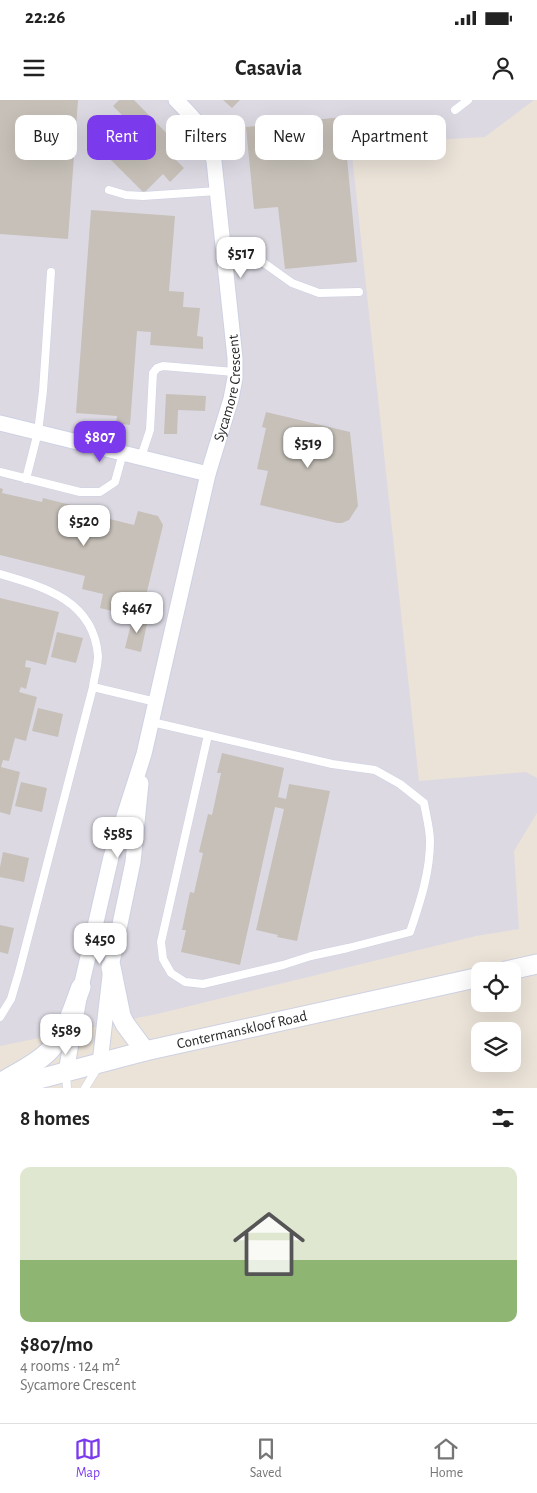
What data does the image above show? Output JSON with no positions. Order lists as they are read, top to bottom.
{
  "streets": {
    "street": ["Sycamore Crescent", "Contermanskloof Road"]
  },
  "page": {
    "status": "22:26",
    "header": "Casavia",
    "chip": [
      "Buy",
      "Rent",
      "Filters",
      "New",
      "Apartment"
    ],
    "price": [
      "$517",
      "$807",
      "$519",
      "$520",
      "$467",
      "$585",
      "$450",
      "$589"
    ],
    "heading": "8 homes",
    "list": [
      {
        "name": "$807/mo",
        "note": "4 rooms · 124 m² · Sycamore Crescent"
      }
    ],
    "tabs": ["Map", "Saved", "Home"]
  }
}
